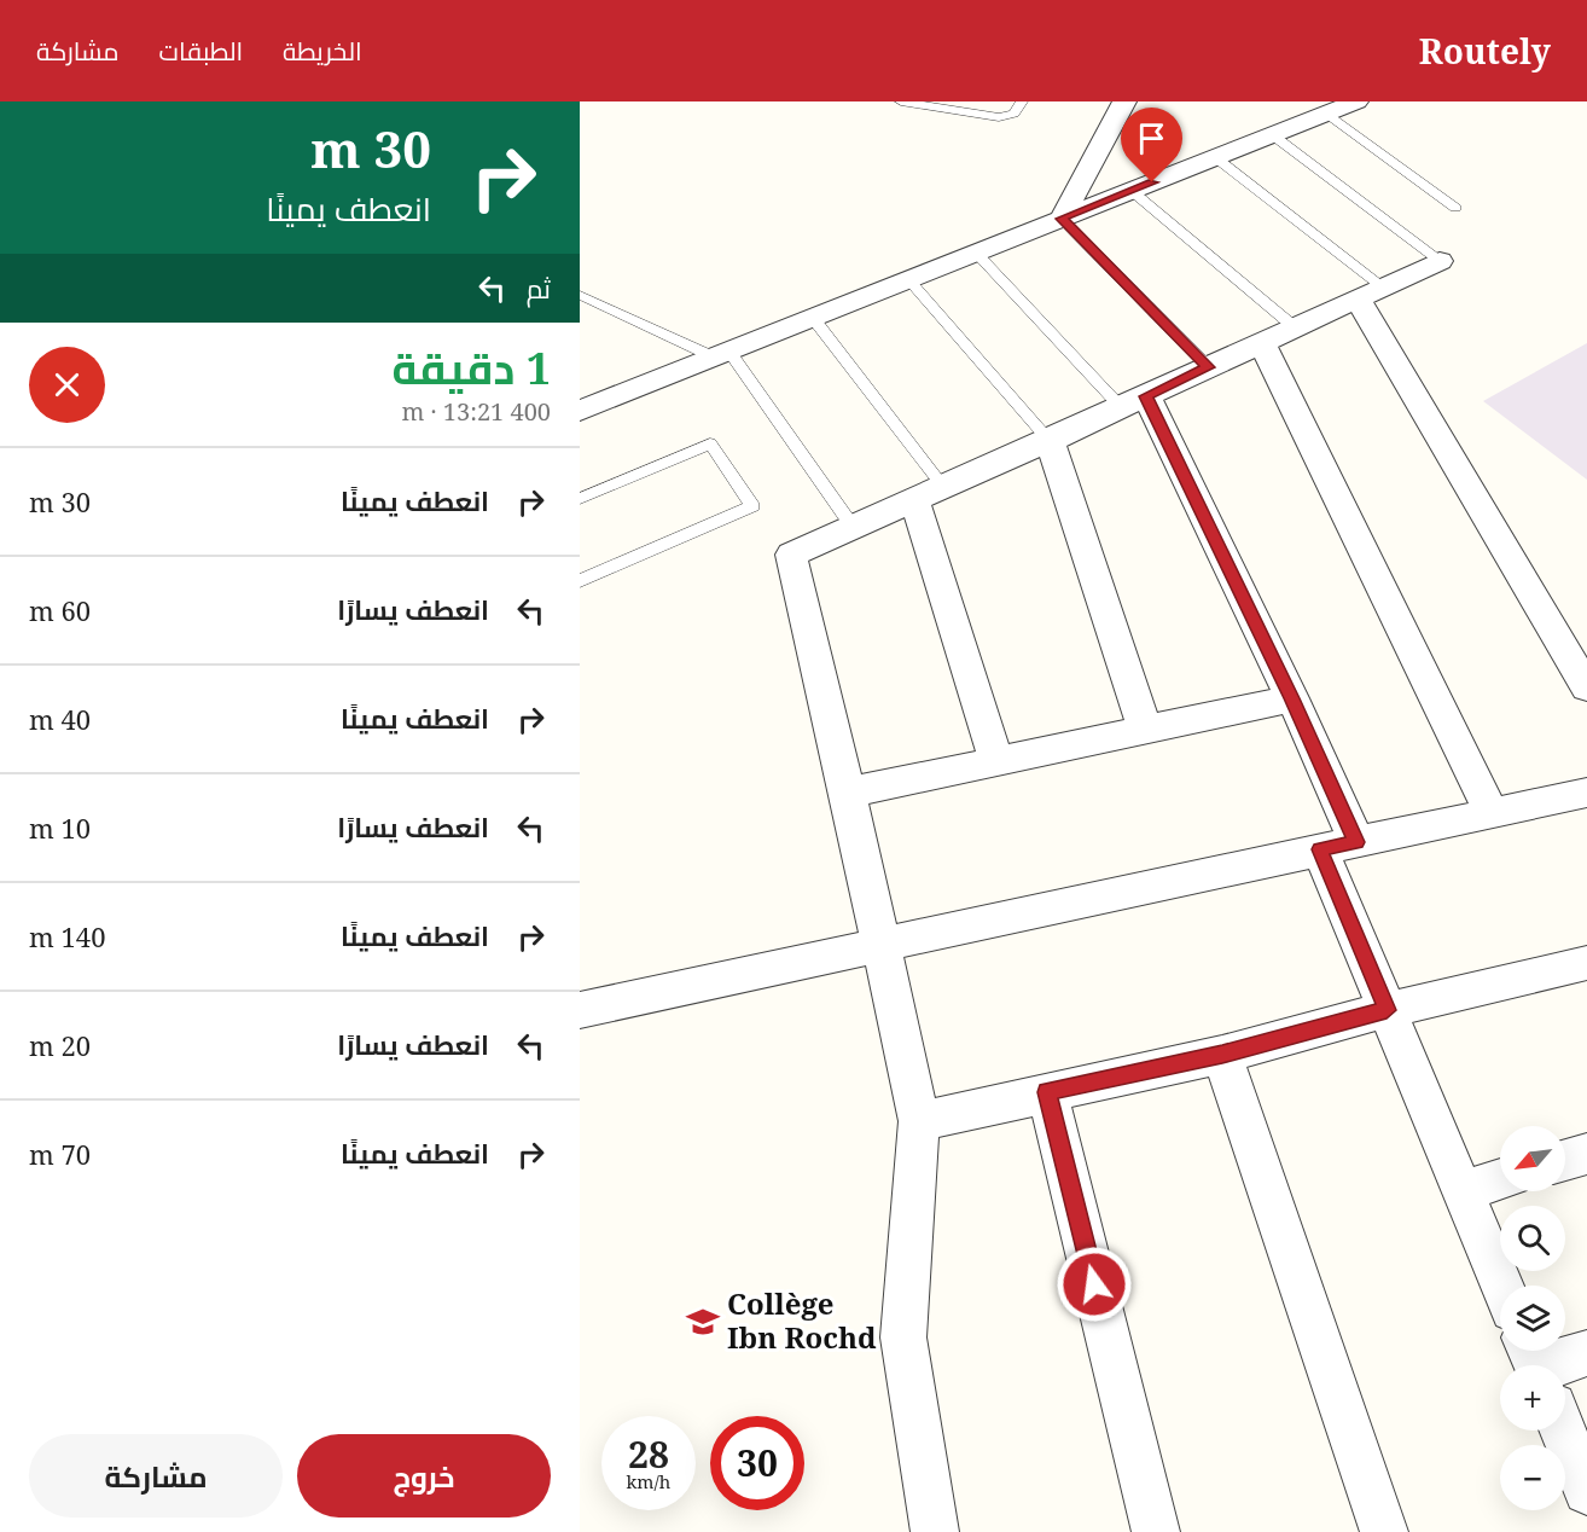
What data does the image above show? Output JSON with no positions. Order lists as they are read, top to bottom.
{
  "places": {
    "school or university": ["Collège Ibn Rochd"]
  },
  "north": "bottom left",
  "page": {
    "header": "Routely",
    "nav": ["الخريطة", "الطبقات", "مشاركة"],
    "turn": ["30 m", "انعطف يمينًا"],
    "then": "ثم",
    "heading": ["1 دقيقة", "400 m · 13:21"],
    "list": [
      {
        "name": "انعطف يمينًا",
        "value": "30 m"
      },
      {
        "name": "انعطف يسارًا",
        "value": "60 m"
      },
      {
        "name": "انعطف يمينًا",
        "value": "40 m"
      },
      {
        "name": "انعطف يسارًا",
        "value": "10 m"
      },
      {
        "name": "انعطف يمينًا",
        "value": "140 m"
      },
      {
        "name": "انعطف يسارًا",
        "value": "20 m"
      },
      {
        "name": "انعطف يمينًا",
        "value": "70 m"
      }
    ],
    "map_buttons": ["+", "−"],
    "speed": "28 km/h",
    "limit": "30",
    "buttons": ["خروج", "مشاركة"]
  }
}
